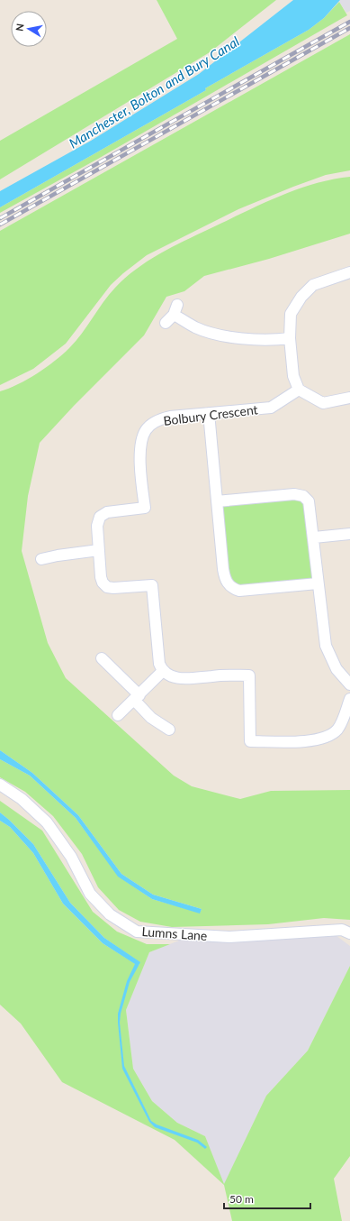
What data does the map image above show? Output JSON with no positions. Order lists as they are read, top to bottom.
{
  "streets": {
    "street": ["Bolbury Crescent", "Lumns Lane"]
  },
  "water": ["Manchester, Bolton and Bury Canal"],
  "scale_bar": "50 m",
  "north": "left"
}
